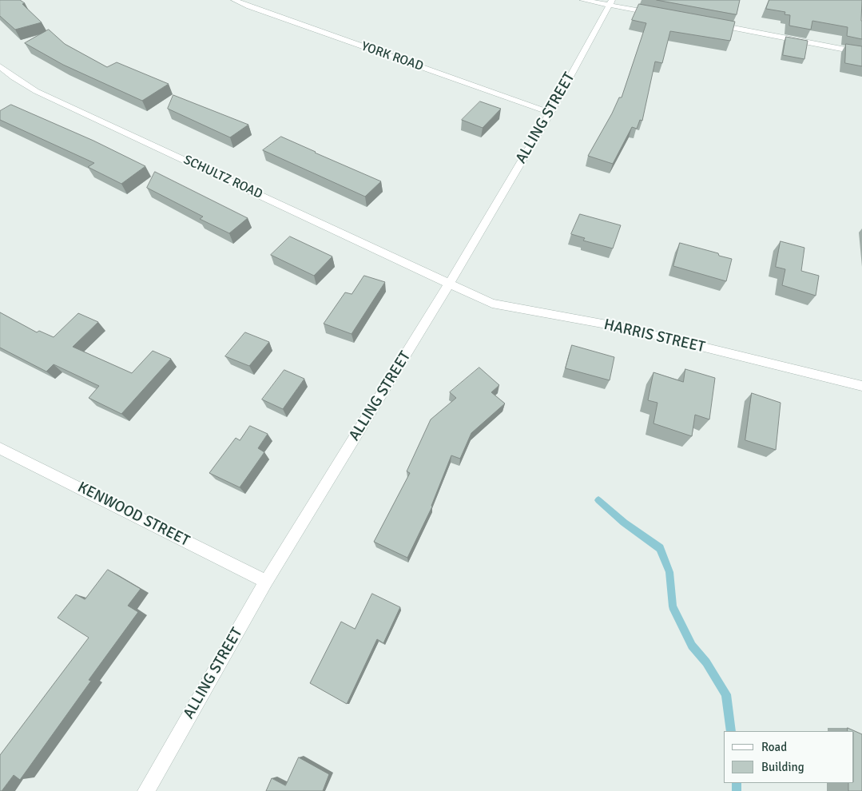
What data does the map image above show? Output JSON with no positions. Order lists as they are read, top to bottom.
{
  "streets": {
    "street": [
      "YORK ROAD",
      "ALLING STREET",
      "SCHULTZ ROAD",
      "HARRIS STREET",
      "KENWOOD STREET"
    ]
  },
  "crossings": [
    ["YORK ROAD", "ALLING STREET"],
    ["ALLING STREET", "SCHULTZ ROAD"],
    ["ALLING STREET", "HARRIS STREET"],
    ["ALLING STREET", "KENWOOD STREET"],
    ["SCHULTZ ROAD", "HARRIS STREET"]
  ],
  "legend": ["Road", "Building"]
}
